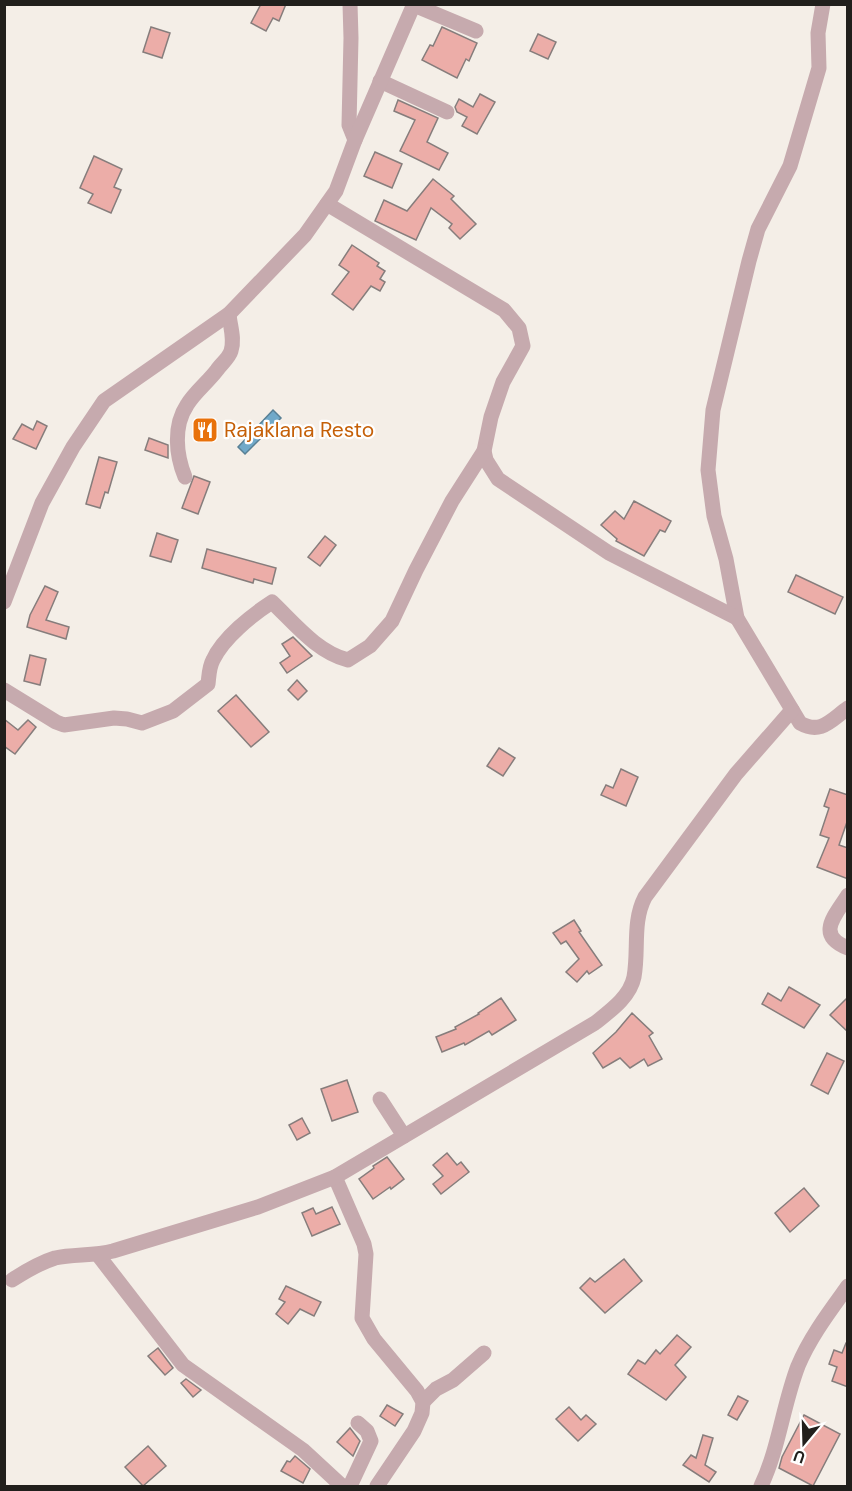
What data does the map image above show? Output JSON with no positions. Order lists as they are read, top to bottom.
{
  "places": {
    "restaurant": ["Rajaklana Resto"]
  },
  "north": "bottom"
}
